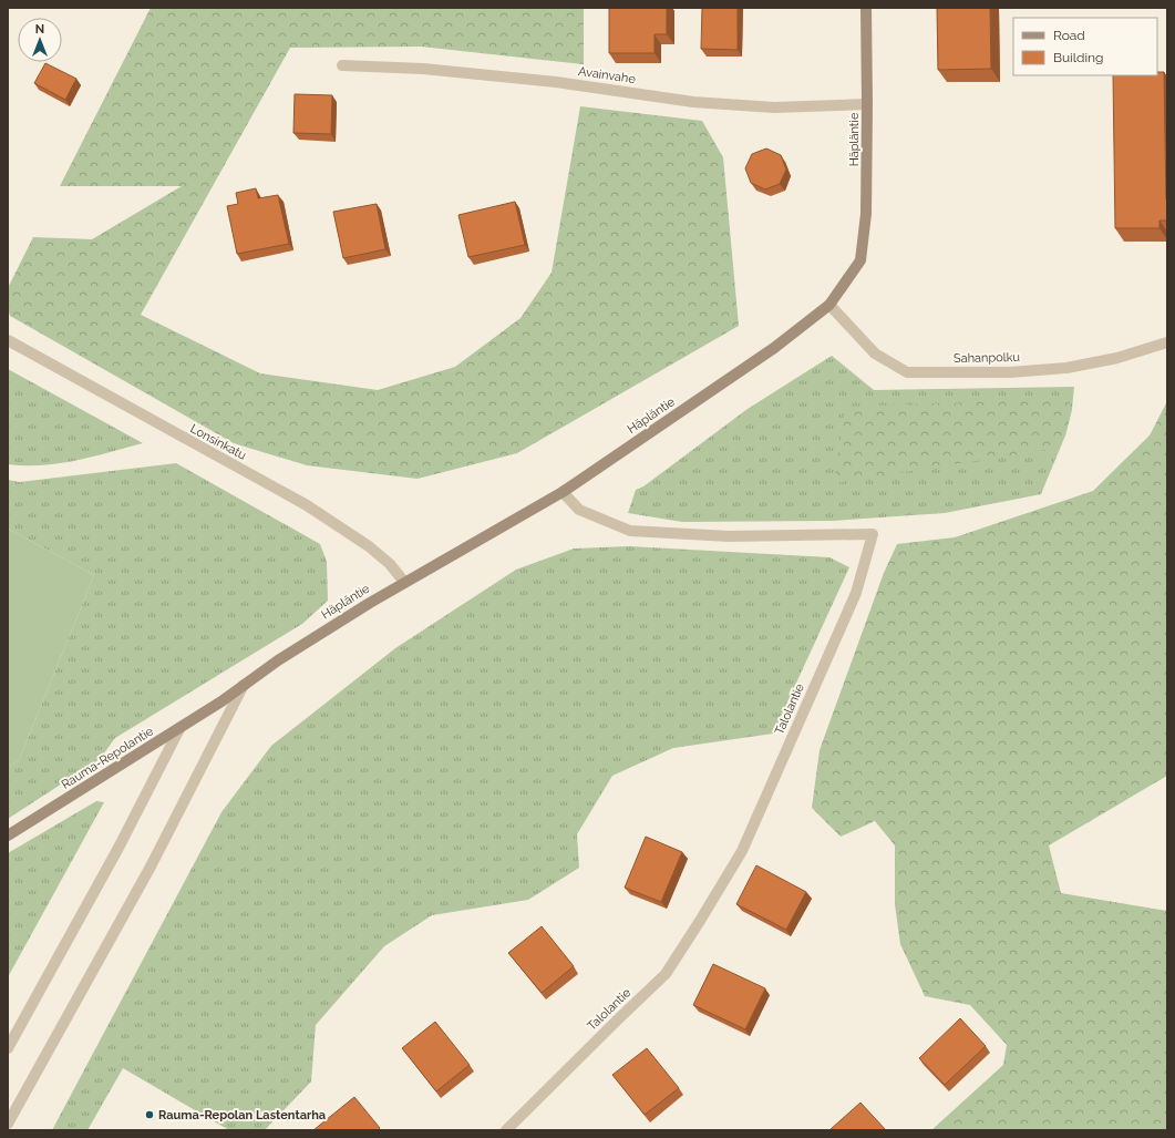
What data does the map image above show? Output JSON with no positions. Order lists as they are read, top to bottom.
{
  "streets": {
    "street": [
      "Avainvahe",
      "Häpläntie",
      "Sahanpolku",
      "Lonsinkatu",
      "Talolantie",
      "Rauma-Repolantie"
    ]
  },
  "crossings": [
    ["Avainvahe", "Häpläntie"],
    ["Häpläntie", "Sahanpolku"],
    ["Häpläntie", "Lonsinkatu"],
    ["Häpläntie", "Talolantie"],
    ["Häpläntie", "Rauma-Repolantie"]
  ],
  "places": ["Rauma-Repolan Lastentarha"],
  "legend": ["Road", "Building"],
  "north": "top"
}
